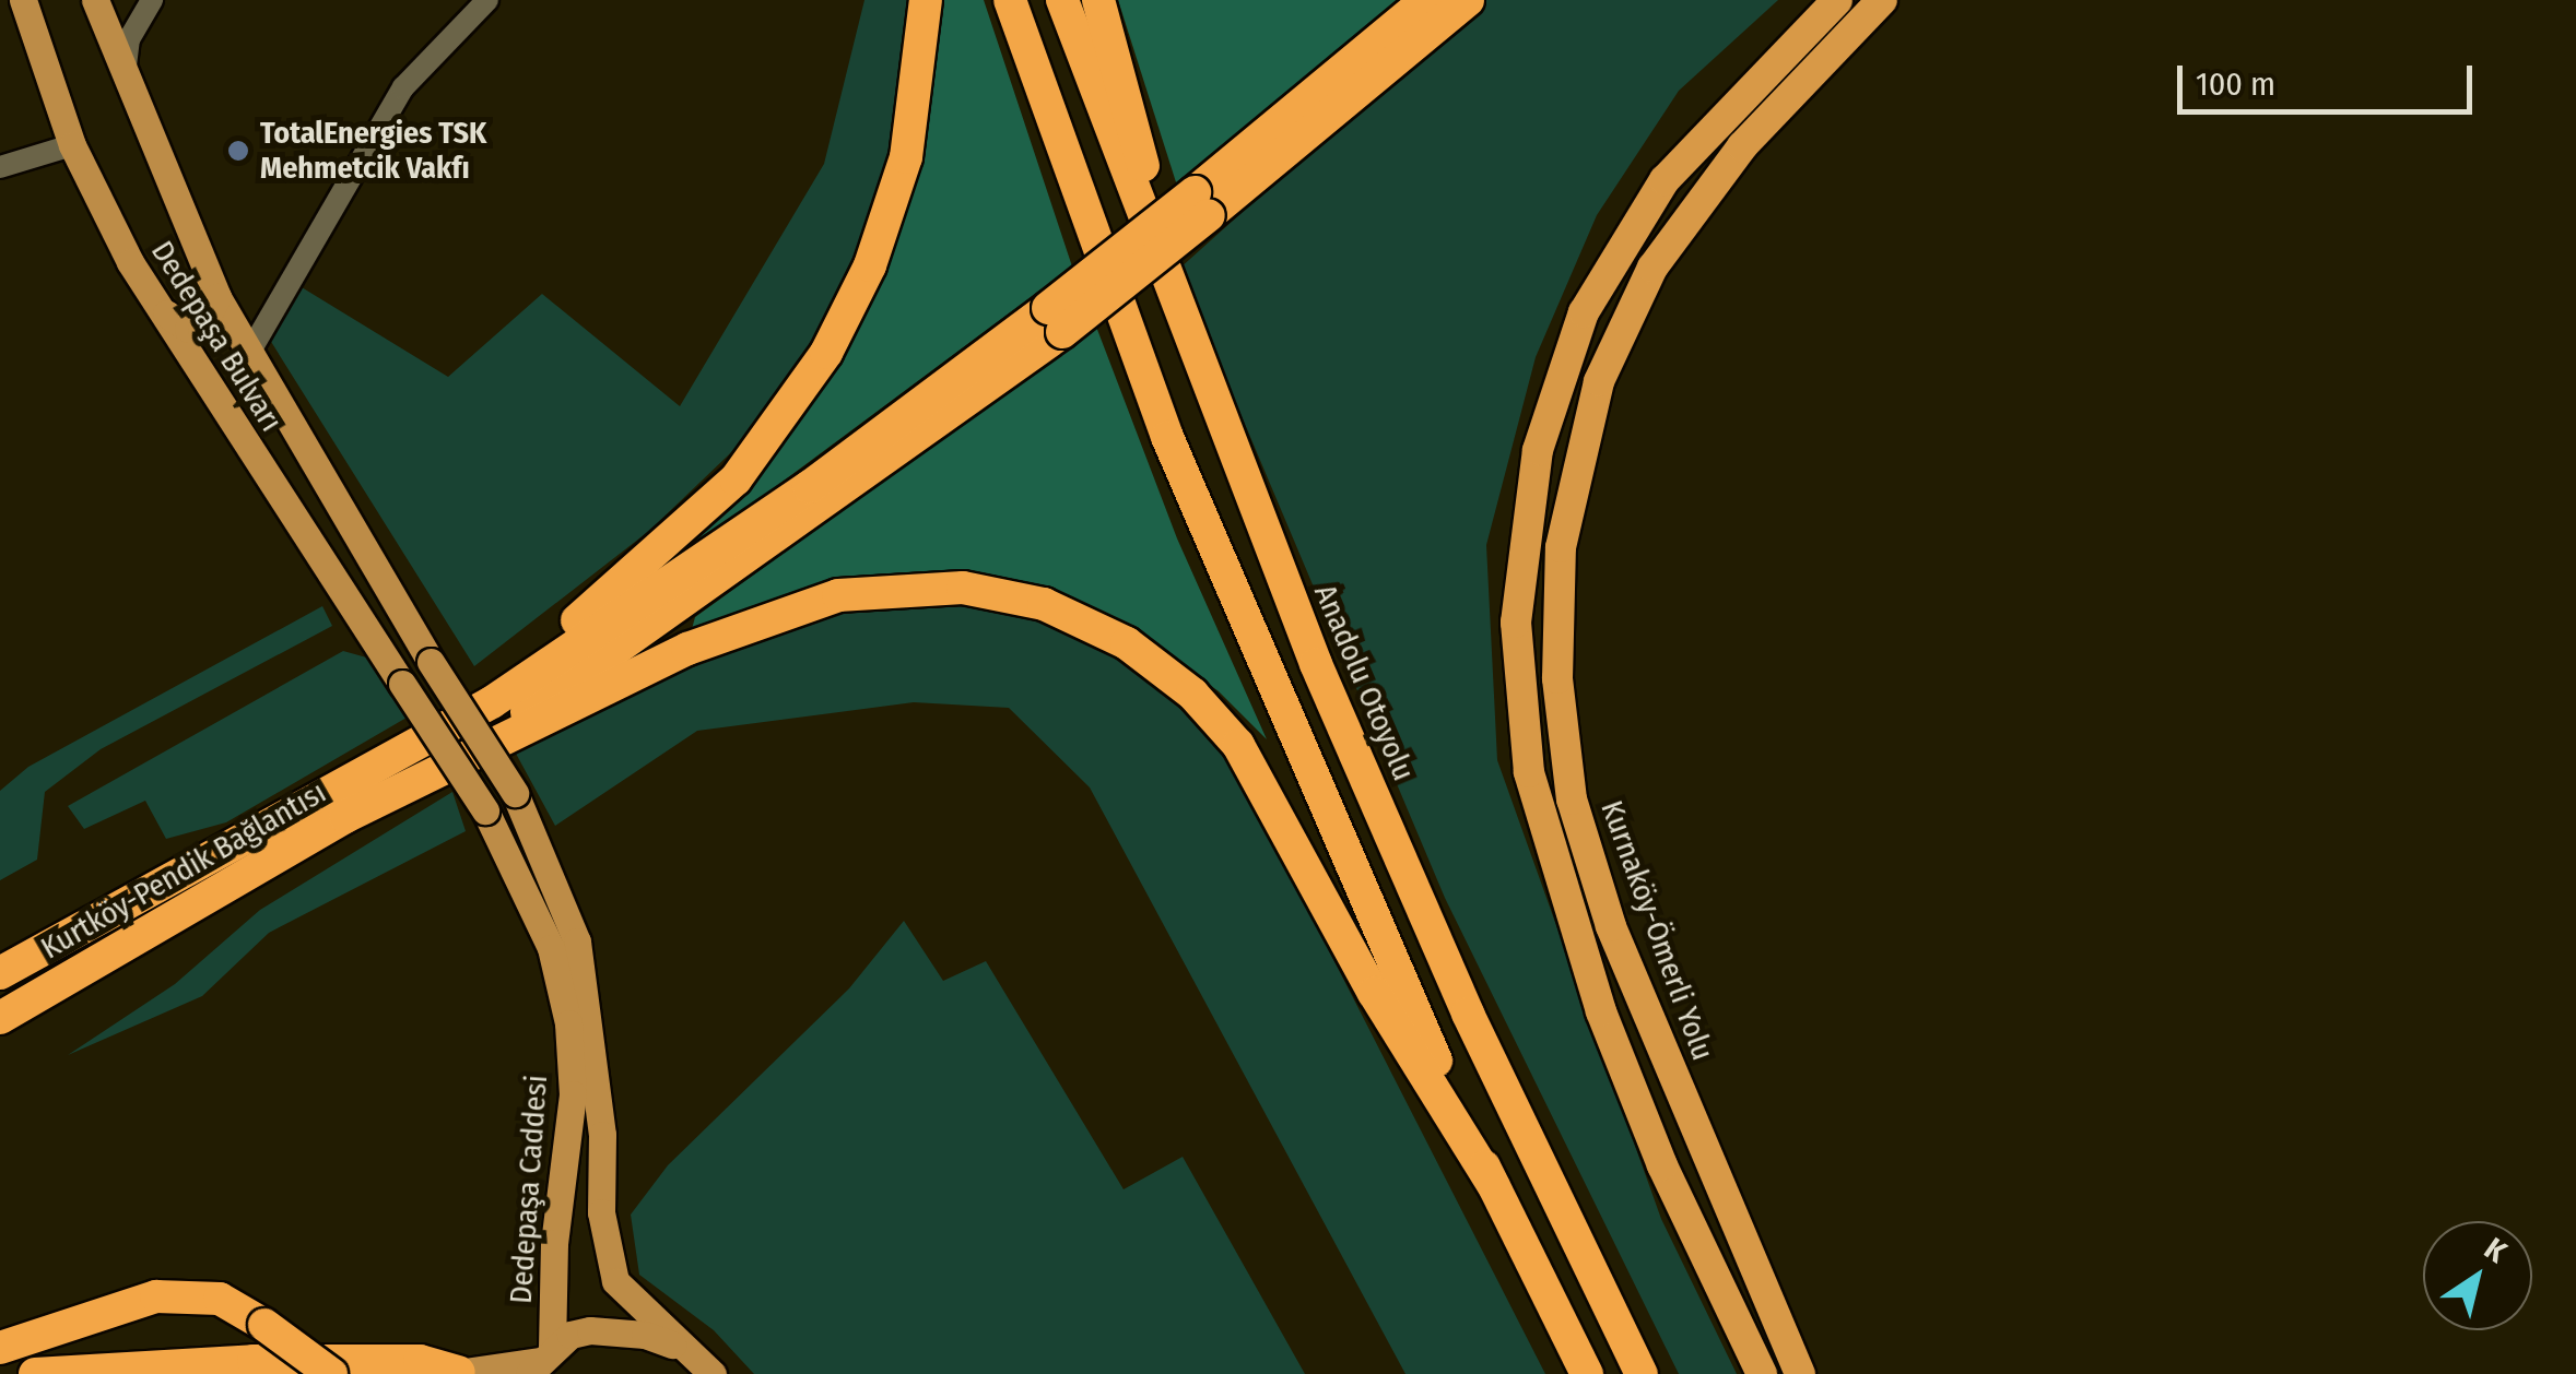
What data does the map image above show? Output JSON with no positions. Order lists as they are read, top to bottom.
{
  "streets": {
    "highway": ["Anadolu Otoyolu", "Kurtköy-Pendik Bağlantısı", "Kurnaköy-Ömerli Yolu"],
    "main road": ["Dedepaşa Bulvarı", "Dedepaşa Caddesi"]
  },
  "crossings": [
    ["Dedepaşa Bulvarı", "Dedepaşa Caddesi"]
  ],
  "places": ["TotalEnergies TSK Mehmetcik Vakfı"],
  "scale_bar": "100 m",
  "north": "top right"
}
